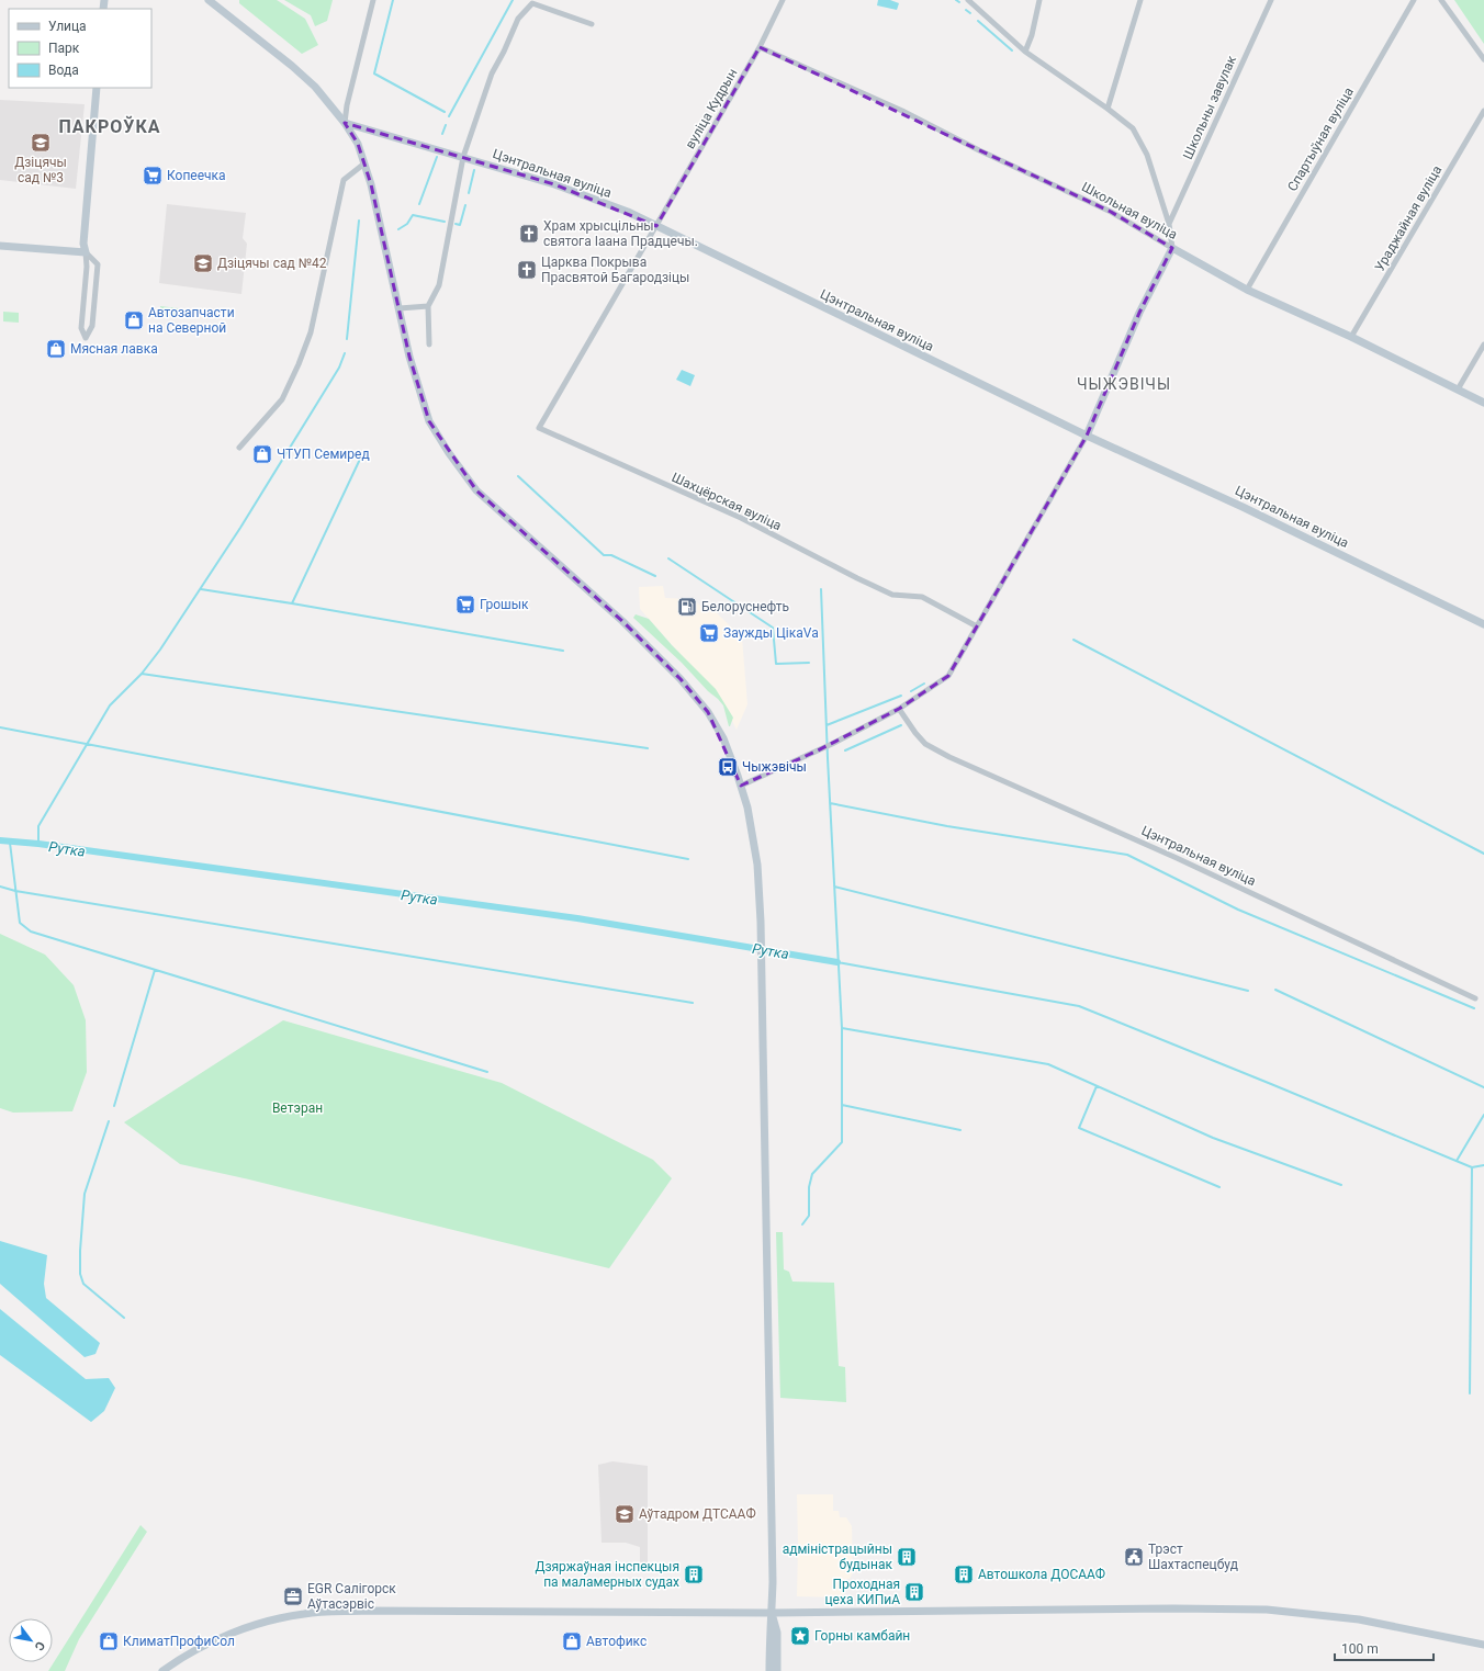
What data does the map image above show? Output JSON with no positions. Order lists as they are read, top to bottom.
{
  "streets": {
    "street": [
      "Школьны завулак",
      "вуліца Кудрын",
      "Спартыўная вуліца",
      "Цэнтральная вуліца",
      "Школьная вуліца",
      "Ураджайная вуліца",
      "Шахцёрская вуліца"
    ]
  },
  "crossings": [
    ["вуліца Кудрын", "Цэнтральная вуліца"],
    ["вуліца Кудрын", "Школьная вуліца"],
    ["вуліца Кудрын", "Шахцёрская вуліца"],
    ["Спартыўная вуліца", "Школьная вуліца"],
    ["Цэнтральная вуліца", "Шахцёрская вуліца"],
    ["Школьная вуліца", "Ураджайная вуліца"]
  ],
  "districts": ["ПАКРОЎКА", "ЧЫЖЭВІЧЫ"],
  "water": ["Рутка"],
  "parks": ["Ветэран"],
  "places": {
    "school or university": ["Дзіцячы сад №3", "Дзіцячы сад №42", "Аўтадром ДТСААФ"],
    "supermarket": ["Копеечка", "Грошык", "Заужды ЦікаVа"],
    "church": ["Храм хрысцільны святога Іаана Прадцечы.", "Царква Покрыва Прасвятой Багародзіцы"],
    "shop": [
      "Автозапчасти на Северной",
      "Мясная лавка",
      "ЧТУП Семиред",
      "КлиматПрофиСол",
      "Автофикс"
    ],
    "fuel station": ["Белоруснефть"],
    "bus stop": ["Чыжэвічы"],
    "building": [
      "адміністрацыйны будынак",
      "Дзяржаўная інспекцыя па маламерных судах",
      "Автошкола ДОСААФ",
      "Проходная цеха КИПиА"
    ],
    "public building": ["Трэст Шахтаспецбуд"],
    "office": ["EGR Салігорск Аўтасэрвіс"],
    "place": ["Горны камбайн"]
  },
  "legend": ["Улица", "Парк", "Вода"],
  "scale_bar": "100 m",
  "north": "bottom right"
}
